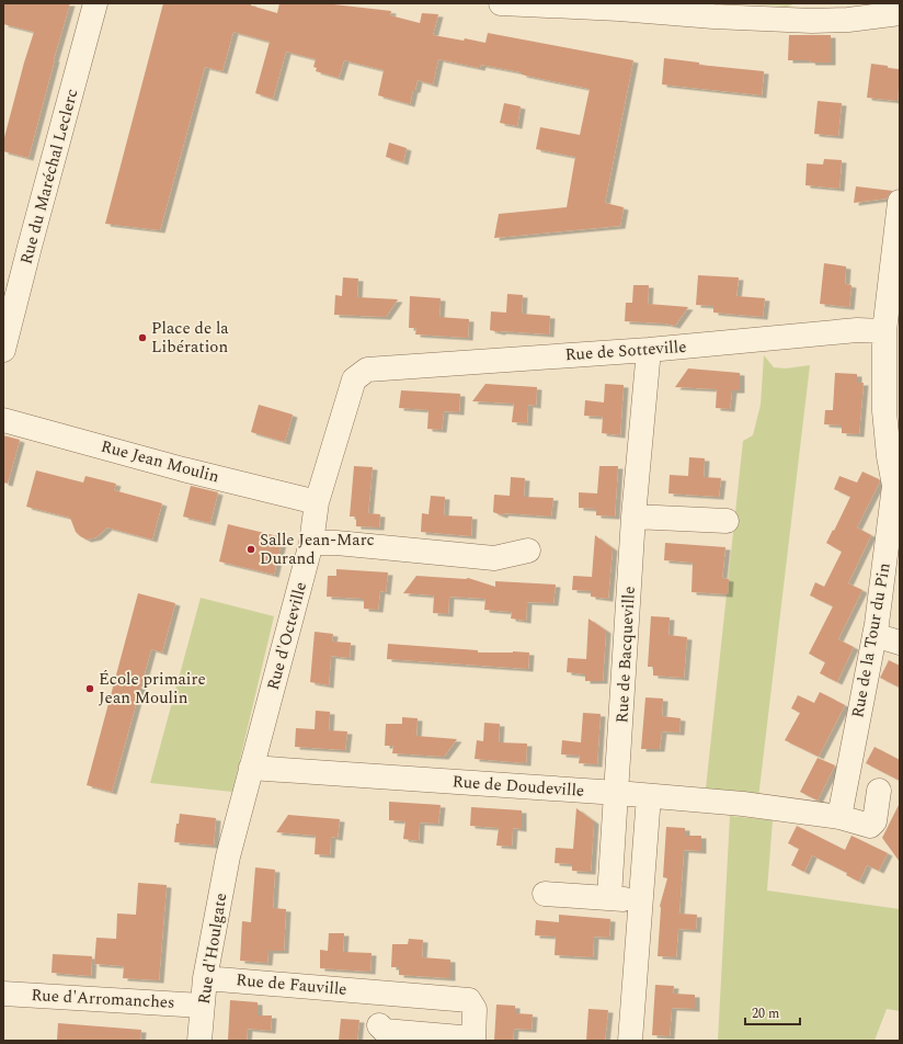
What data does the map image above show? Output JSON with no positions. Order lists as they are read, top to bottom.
{
  "streets": {
    "street": [
      "Rue du Maréchal Leclerc",
      "Rue de Sotteville",
      "Rue Jean Moulin",
      "Rue d'Octeville",
      "Rue de la Tour du Pin",
      "Rue de Bacqueville",
      "Rue de Doudeville",
      "Rue d'Houlgate",
      "Rue de Fauville",
      "Rue d'Arromanches"
    ]
  },
  "crossings": [
    ["Rue de Sotteville", "Rue d'Octeville"],
    ["Rue de Sotteville", "Rue de la Tour du Pin"],
    ["Rue de Sotteville", "Rue de Bacqueville"],
    ["Rue Jean Moulin", "Rue d'Octeville"],
    ["Rue d'Octeville", "Rue de Doudeville"],
    ["Rue d'Octeville", "Rue d'Houlgate"],
    ["Rue de la Tour du Pin", "Rue de Doudeville"],
    ["Rue de Bacqueville", "Rue de Doudeville"],
    ["Rue d'Houlgate", "Rue de Fauville"],
    ["Rue d'Houlgate", "Rue d'Arromanches"]
  ],
  "places": ["Place de la Libération", "Salle Jean-Marc Durand", "École primaire Jean Moulin"],
  "scale_bar": "20 m"
}
